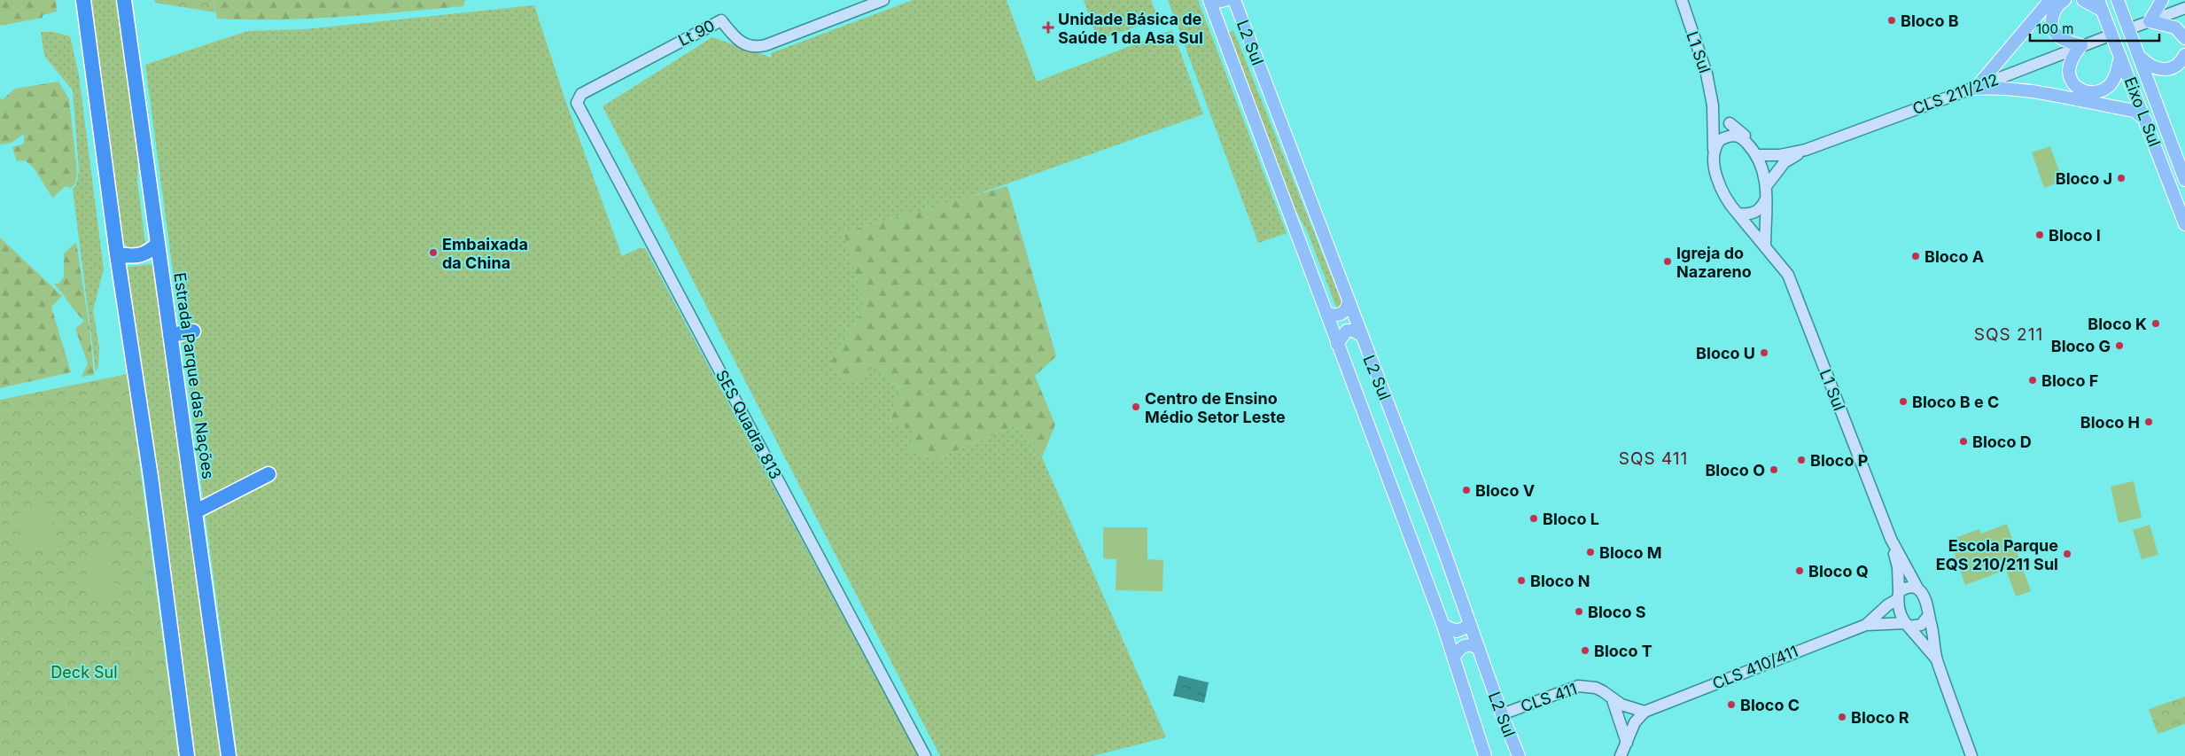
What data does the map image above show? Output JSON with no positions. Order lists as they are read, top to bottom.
{
  "streets": {
    "highway": ["Estrada Parque das Nações"],
    "main road": ["L2 Sul", "Eixo L Sul"],
    "street": [
      "Lt 90",
      "L1 Sul",
      "CLS 211/212",
      "SES Quadra 813",
      "CLS 410/411",
      "CLS 411"
    ]
  },
  "crossings": [
    ["Lt 90", "SES Quadra 813"],
    ["L2 Sul", "CLS 411"],
    ["L1 Sul", "CLS 211/212"],
    ["L1 Sul", "CLS 410/411"],
    ["CLS 410/411", "CLS 411"]
  ],
  "districts": ["SQS 211", "SQS 411"],
  "parks": ["Deck Sul"],
  "places": {
    "other": [
      "Bloco B",
      "Bloco J",
      "Bloco I",
      "Embaixada da China",
      "Bloco A",
      "Igreja do Nazareno",
      "Bloco K",
      "Bloco G",
      "Bloco U",
      "Bloco F",
      "Bloco B e C",
      "Centro de Ensino Médio Setor Leste",
      "Bloco H",
      "Bloco D",
      "Bloco P",
      "Bloco O",
      "Bloco V",
      "Bloco L",
      "Bloco M",
      "Escola Parque EQS 210/211 Sul",
      "Bloco Q",
      "Bloco N",
      "Bloco S",
      "Bloco T",
      "Bloco C",
      "Bloco R"
    ],
    "health": ["Unidade Básica de Saúde 1 da Asa Sul"]
  },
  "scale_bar": "100 m"
}
